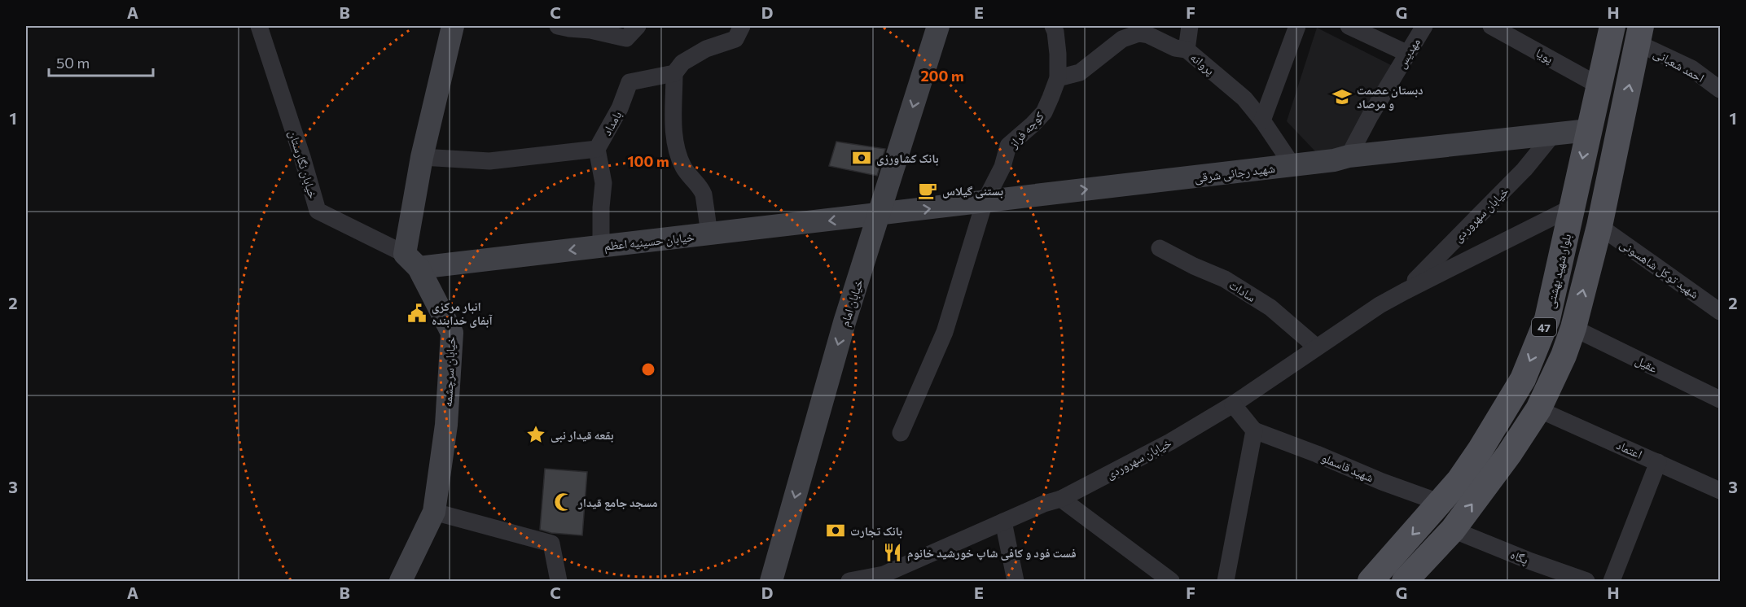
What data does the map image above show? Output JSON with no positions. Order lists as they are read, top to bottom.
{
  "streets": {
    "main road": ["بلوار شهید بهشتی", "47"],
    "street": [
      "مهدیس",
      "پویا",
      "پروانه",
      "احمد شعبانی",
      "بامداد",
      "کوچه فراز",
      "خیابان نگارستان",
      "شهید رجائی شرقی",
      "خیابان سهروردی",
      "خیابان حسینیه اعظم",
      "شهید توکل شاهسونی",
      "سادات",
      "خیابان امام",
      "عقیل",
      "خیابان سرچشمه",
      "اعتماد",
      "شهید قاسملو",
      "پگاه"
    ]
  },
  "crossings": [
    ["مهدیس", "شهید رجائی شرقی"],
    ["پویا", "بلوار شهید بهشتی"],
    ["پروانه", "کوچه فراز"],
    ["پروانه", "شهید رجائی شرقی"],
    ["احمد شعبانی", "47"],
    ["کوچه فراز", "شهید رجائی شرقی"],
    ["خیابان نگارستان", "خیابان حسینیه اعظم"],
    ["خیابان نگارستان", "خیابان سرچشمه"],
    ["شهید رجائی شرقی", "خیابان سهروردی"],
    ["شهید رجائی شرقی", "خیابان حسینیه اعظم"],
    ["شهید رجائی شرقی", "بلوار شهید بهشتی"],
    ["شهید رجائی شرقی", "خیابان امام"],
    ["خیابان سهروردی", "بلوار شهید بهشتی"],
    ["خیابان سهروردی", "سادات"],
    ["خیابان حسینیه اعظم", "خیابان امام"],
    ["خیابان حسینیه اعظم", "خیابان سرچشمه"],
    ["شهید توکل شاهسونی", "47"],
    ["بلوار شهید بهشتی", "شهید قاسملو"],
    ["47", "عقیل"],
    ["47", "اعتماد"],
    ["47", "پگاه"]
  ],
  "one_way": ["شهید رجائی شرقی", "خیابان حسینیه اعظم", "خیابان امام"],
  "places": {
    "school or university": ["دبستان عصمت و مرصاد"],
    "bank": ["بانک کشاورزی", "بانک تجارت"],
    "cafe": ["بستنی گیلاس"],
    "public building": ["انبار مرکزی آبفای خدابنده"],
    "place": ["بقعه قیدار نبی"],
    "mosque": ["مسجد جامع قیدار"],
    "restaurant": ["فست فود و کافی شاپ خورشید خانوم"]
  },
  "scale_bar": "50 m",
  "grid": {
    "columns": [
      "A",
      "B",
      "C",
      "D",
      "E",
      "F",
      "G",
      "H"
    ],
    "rows": ["1", "2", "3"]
  },
  "rings": ["200 m", "100 m"]
}
